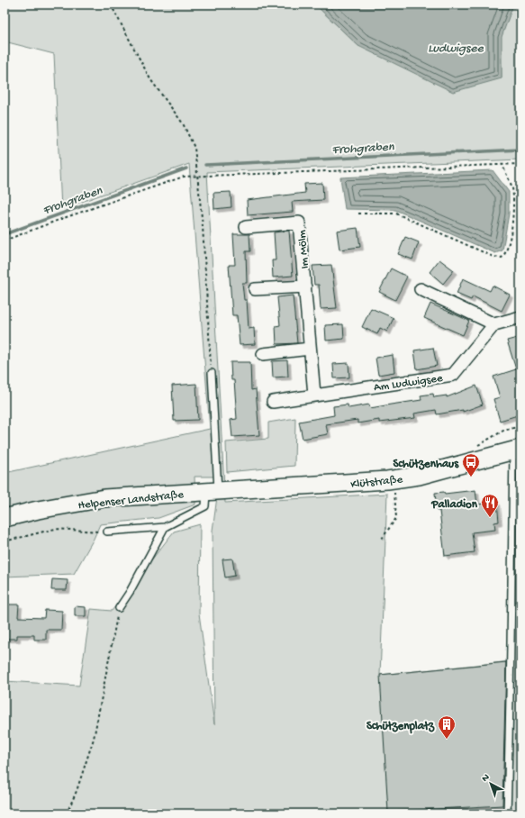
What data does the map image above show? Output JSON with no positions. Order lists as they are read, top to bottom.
{
  "streets": {
    "main road": ["Klütstraße", "Helpenser Landstraße"],
    "street": ["Im Mölm", "Am Ludwigsee"]
  },
  "crossings": [
    ["Im Mölm", "Am Ludwigsee"],
    ["Klütstraße", "Helpenser Landstraße"]
  ],
  "water": ["Ludwigsee", "Frohgraben"],
  "places": {
    "bus stop": ["Schützenhaus"],
    "restaurant": ["Palladion"],
    "building": ["Schützenplatz"]
  },
  "north": "top left"
}
